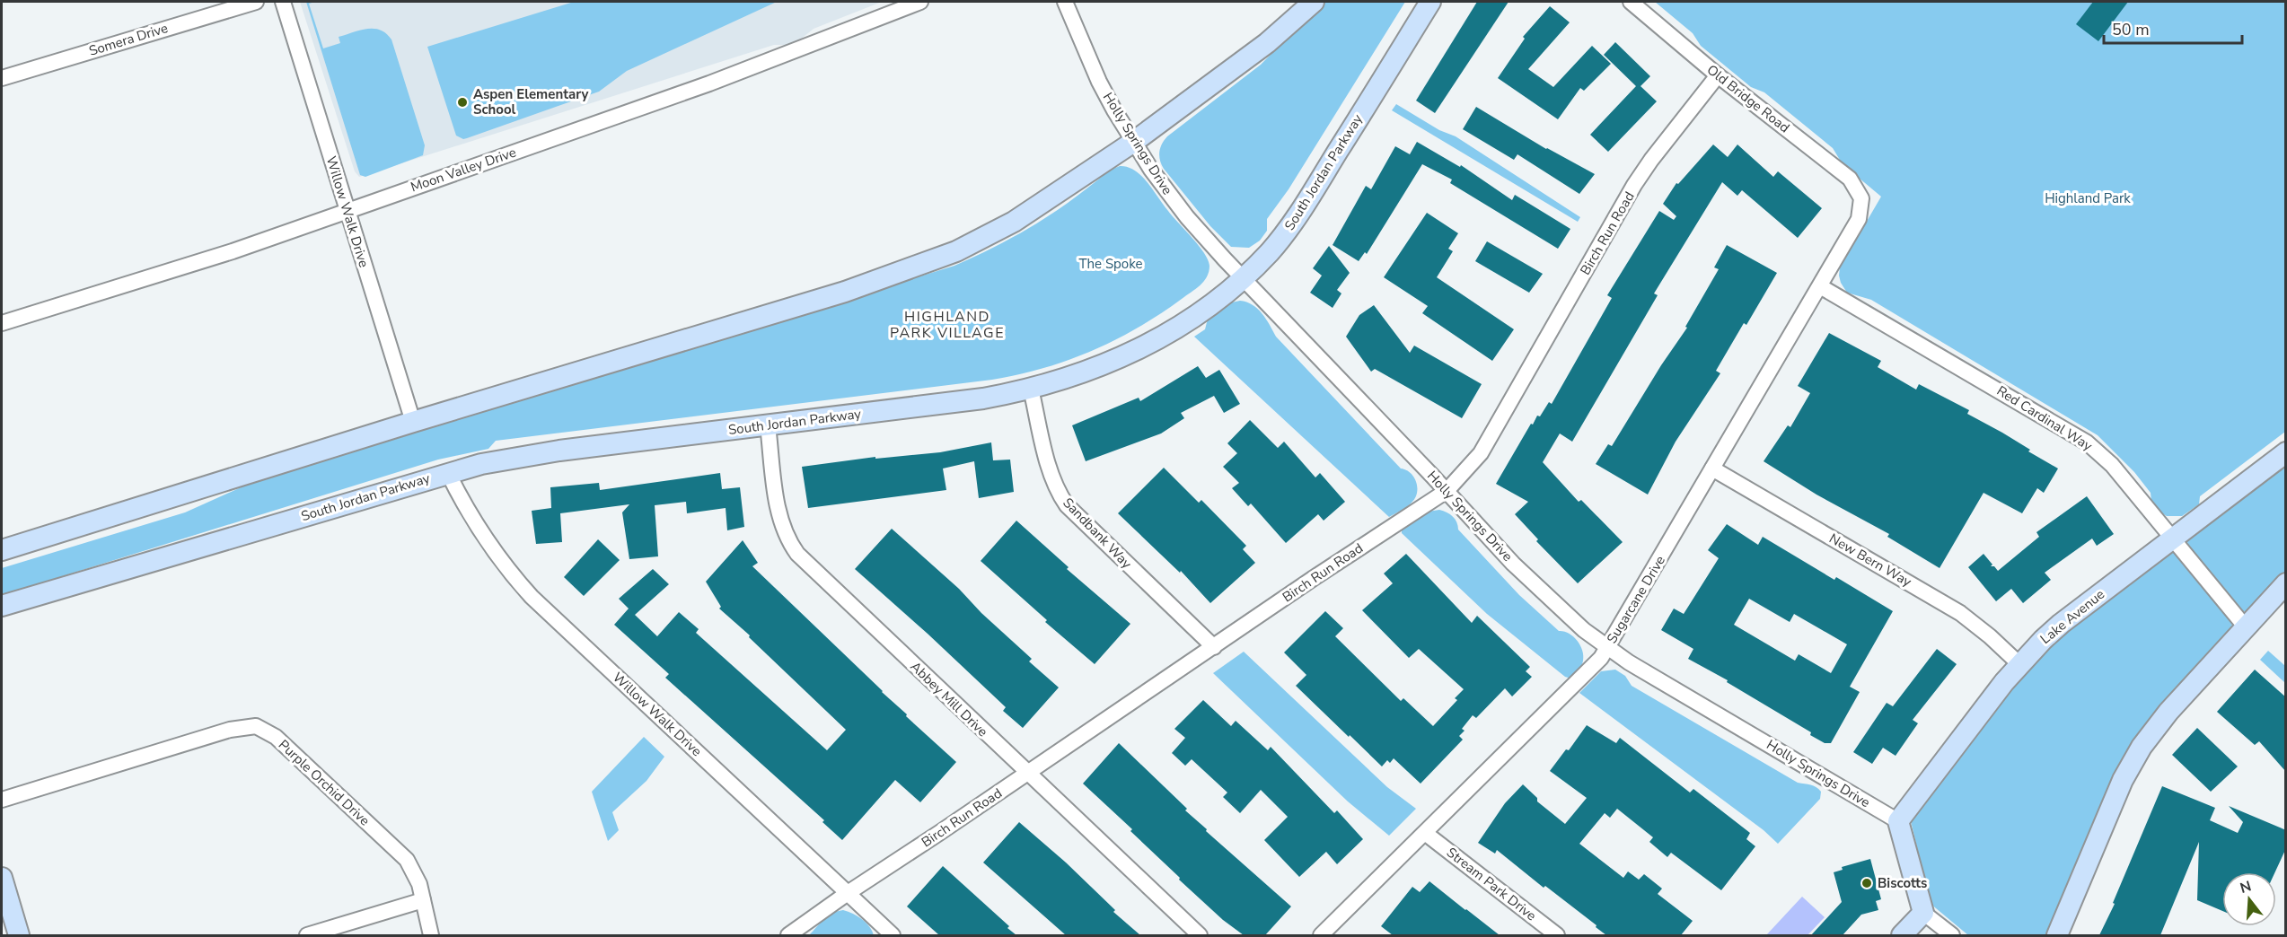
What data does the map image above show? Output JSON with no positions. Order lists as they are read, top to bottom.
{
  "streets": {
    "street": [
      "Somera Drive",
      "Old Bridge Road",
      "Holly Springs Drive",
      "Moon Valley Drive",
      "South Jordan Parkway",
      "Willow Walk Drive",
      "Birch Run Road",
      "Red Cardinal Way",
      "Sandbank Way",
      "New Bern Way",
      "Sugarcane Drive",
      "Lake Avenue",
      "Abbey Mill Drive",
      "Purple Orchid Drive",
      "Stream Park Drive"
    ]
  },
  "crossings": [
    ["Old Bridge Road", "Birch Run Road"],
    ["Old Bridge Road", "Sugarcane Drive"],
    ["Holly Springs Drive", "South Jordan Parkway"],
    ["Holly Springs Drive", "Birch Run Road"],
    ["Holly Springs Drive", "Sugarcane Drive"],
    ["Holly Springs Drive", "Lake Avenue"],
    ["Moon Valley Drive", "Willow Walk Drive"],
    ["South Jordan Parkway", "Willow Walk Drive"],
    ["South Jordan Parkway", "Sandbank Way"],
    ["South Jordan Parkway", "Abbey Mill Drive"],
    ["Willow Walk Drive", "Birch Run Road"],
    ["Birch Run Road", "Sandbank Way"],
    ["Birch Run Road", "Abbey Mill Drive"],
    ["Red Cardinal Way", "Sugarcane Drive"],
    ["Red Cardinal Way", "Lake Avenue"],
    ["New Bern Way", "Sugarcane Drive"],
    ["New Bern Way", "Lake Avenue"],
    ["Sugarcane Drive", "Stream Park Drive"]
  ],
  "districts": ["HIGHLAND PARK VILLAGE"],
  "parks": ["Highland Park", "The Spoke"],
  "places": ["Aspen Elementary School", "Biscotts"],
  "scale_bar": "50 m",
  "north": "top"
}
